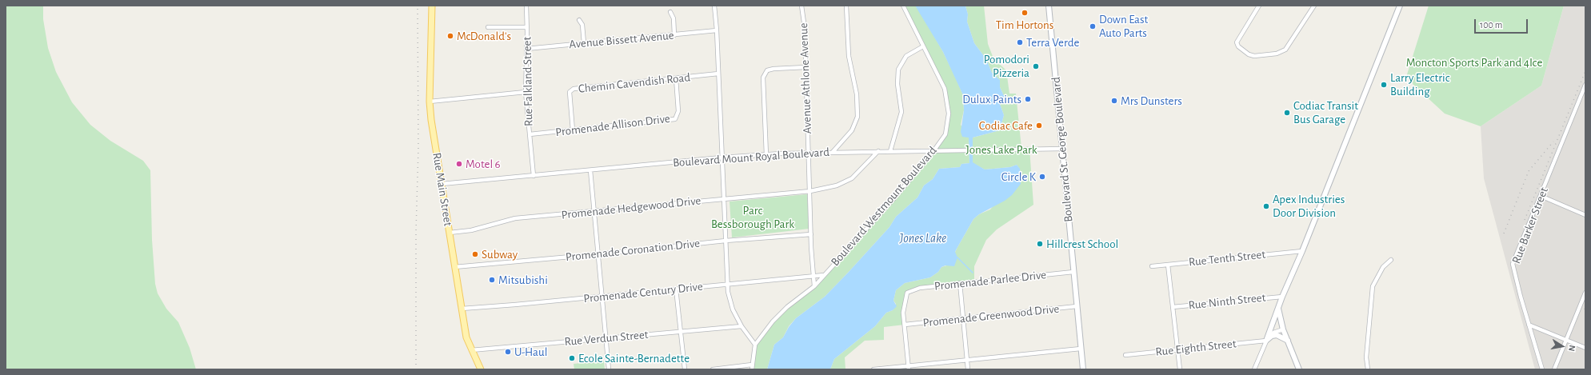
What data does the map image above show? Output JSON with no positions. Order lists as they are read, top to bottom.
{
  "streets": {
    "main road": ["Boulevard St. George Boulevard", "Rue Main Street"],
    "street": [
      "Avenue Bissett Avenue",
      "Avenue Athlone Avenue",
      "Rue Falkland Street",
      "Chemin Cavendish Road",
      "Promenade Allison Drive",
      "Boulevard Mount Royal Boulevard",
      "Boulevard Westmount Boulevard",
      "Promenade Hedgewood Drive",
      "Rue Barker Street",
      "Promenade Coronation Drive",
      "Rue Tenth Street",
      "Promenade Parlee Drive",
      "Promenade Century Drive",
      "Rue Ninth Street",
      "Promenade Greenwood Drive",
      "Rue Verdun Street",
      "Rue Eighth Street"
    ]
  },
  "crossings": [
    ["Avenue Bissett Avenue", "Rue Falkland Street"],
    ["Avenue Athlone Avenue", "Boulevard Mount Royal Boulevard"],
    ["Avenue Athlone Avenue", "Boulevard Westmount Boulevard"],
    ["Avenue Athlone Avenue", "Promenade Hedgewood Drive"],
    ["Avenue Athlone Avenue", "Promenade Coronation Drive"],
    ["Avenue Athlone Avenue", "Promenade Century Drive"],
    ["Rue Falkland Street", "Promenade Allison Drive"],
    ["Rue Falkland Street", "Boulevard Mount Royal Boulevard"],
    ["Chemin Cavendish Road", "Promenade Allison Drive"],
    ["Boulevard St. George Boulevard", "Boulevard Mount Royal Boulevard"],
    ["Boulevard St. George Boulevard", "Promenade Parlee Drive"],
    ["Boulevard St. George Boulevard", "Promenade Greenwood Drive"],
    ["Boulevard Mount Royal Boulevard", "Rue Main Street"],
    ["Boulevard Mount Royal Boulevard", "Boulevard Westmount Boulevard"],
    ["Boulevard Mount Royal Boulevard", "Promenade Hedgewood Drive"],
    ["Rue Main Street", "Promenade Hedgewood Drive"],
    ["Rue Main Street", "Promenade Coronation Drive"],
    ["Rue Main Street", "Promenade Century Drive"],
    ["Rue Main Street", "Rue Verdun Street"],
    ["Boulevard Westmount Boulevard", "Promenade Century Drive"],
    ["Promenade Parlee Drive", "Promenade Greenwood Drive"]
  ],
  "water": ["Jones Lake"],
  "parks": ["Moncton Sports Park and 4Ice", "Jones Lake Park", "Parc Bessborough Park"],
  "places": [
    "Tim Hortons",
    "Down East Auto Parts",
    "McDonald's",
    "Terra Verde",
    "Pomodori Pizzeria",
    "Larry Electric Building",
    "Dulux Paints",
    "Mrs Dunsters",
    "Codiac Transit Bus Garage",
    "Codiac Cafe",
    "Motel 6",
    "Circle K",
    "Apex Industries Door Division",
    "Hillcrest School",
    "Subway",
    "Mitsubishi",
    "U-Haul",
    "Ecole Sainte-Bernadette"
  ],
  "scale_bar": "100 m",
  "north": "right"
}
